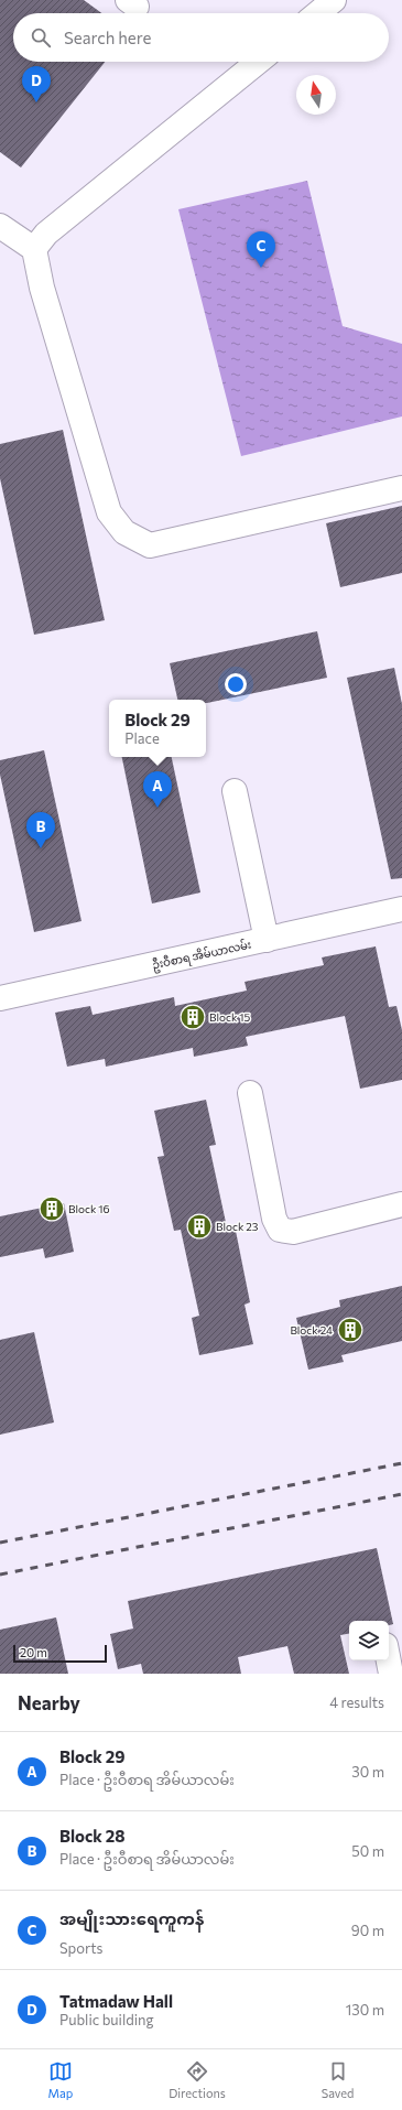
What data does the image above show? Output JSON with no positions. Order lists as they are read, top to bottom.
{
  "streets": {
    "street": ["ဦးဝီစာရ အိမ်ယာလမ်း"]
  },
  "places": {
    "building": [
      "Block 15",
      "Block 16",
      "Block 23",
      "Block 24"
    ]
  },
  "scale_bar": "20 m",
  "north": "top",
  "page": {
    "search": "Search here",
    "pins": [
      "D",
      "C",
      "A",
      "B"
    ],
    "popup": ["Block 29", "Place"],
    "scale": "20 m",
    "heading": ["Nearby", "4 results"],
    "list": [
      {
        "mark": "A",
        "name": "Block 29",
        "note": "Place · ဦးဝီစာရ အိမ်ယာလမ်း",
        "value": "30 m"
      },
      {
        "mark": "B",
        "name": "Block 28",
        "note": "Place · ဦးဝီစာရ အိမ်ယာလမ်း",
        "value": "50 m"
      },
      {
        "mark": "C",
        "name": "အမျိုးသားရေကူကန်",
        "note": "Sports",
        "value": "90 m"
      },
      {
        "mark": "D",
        "name": "Tatmadaw Hall",
        "note": "Public building",
        "value": "130 m"
      }
    ],
    "nav": ["Map", "Directions", "Saved"]
  }
}
